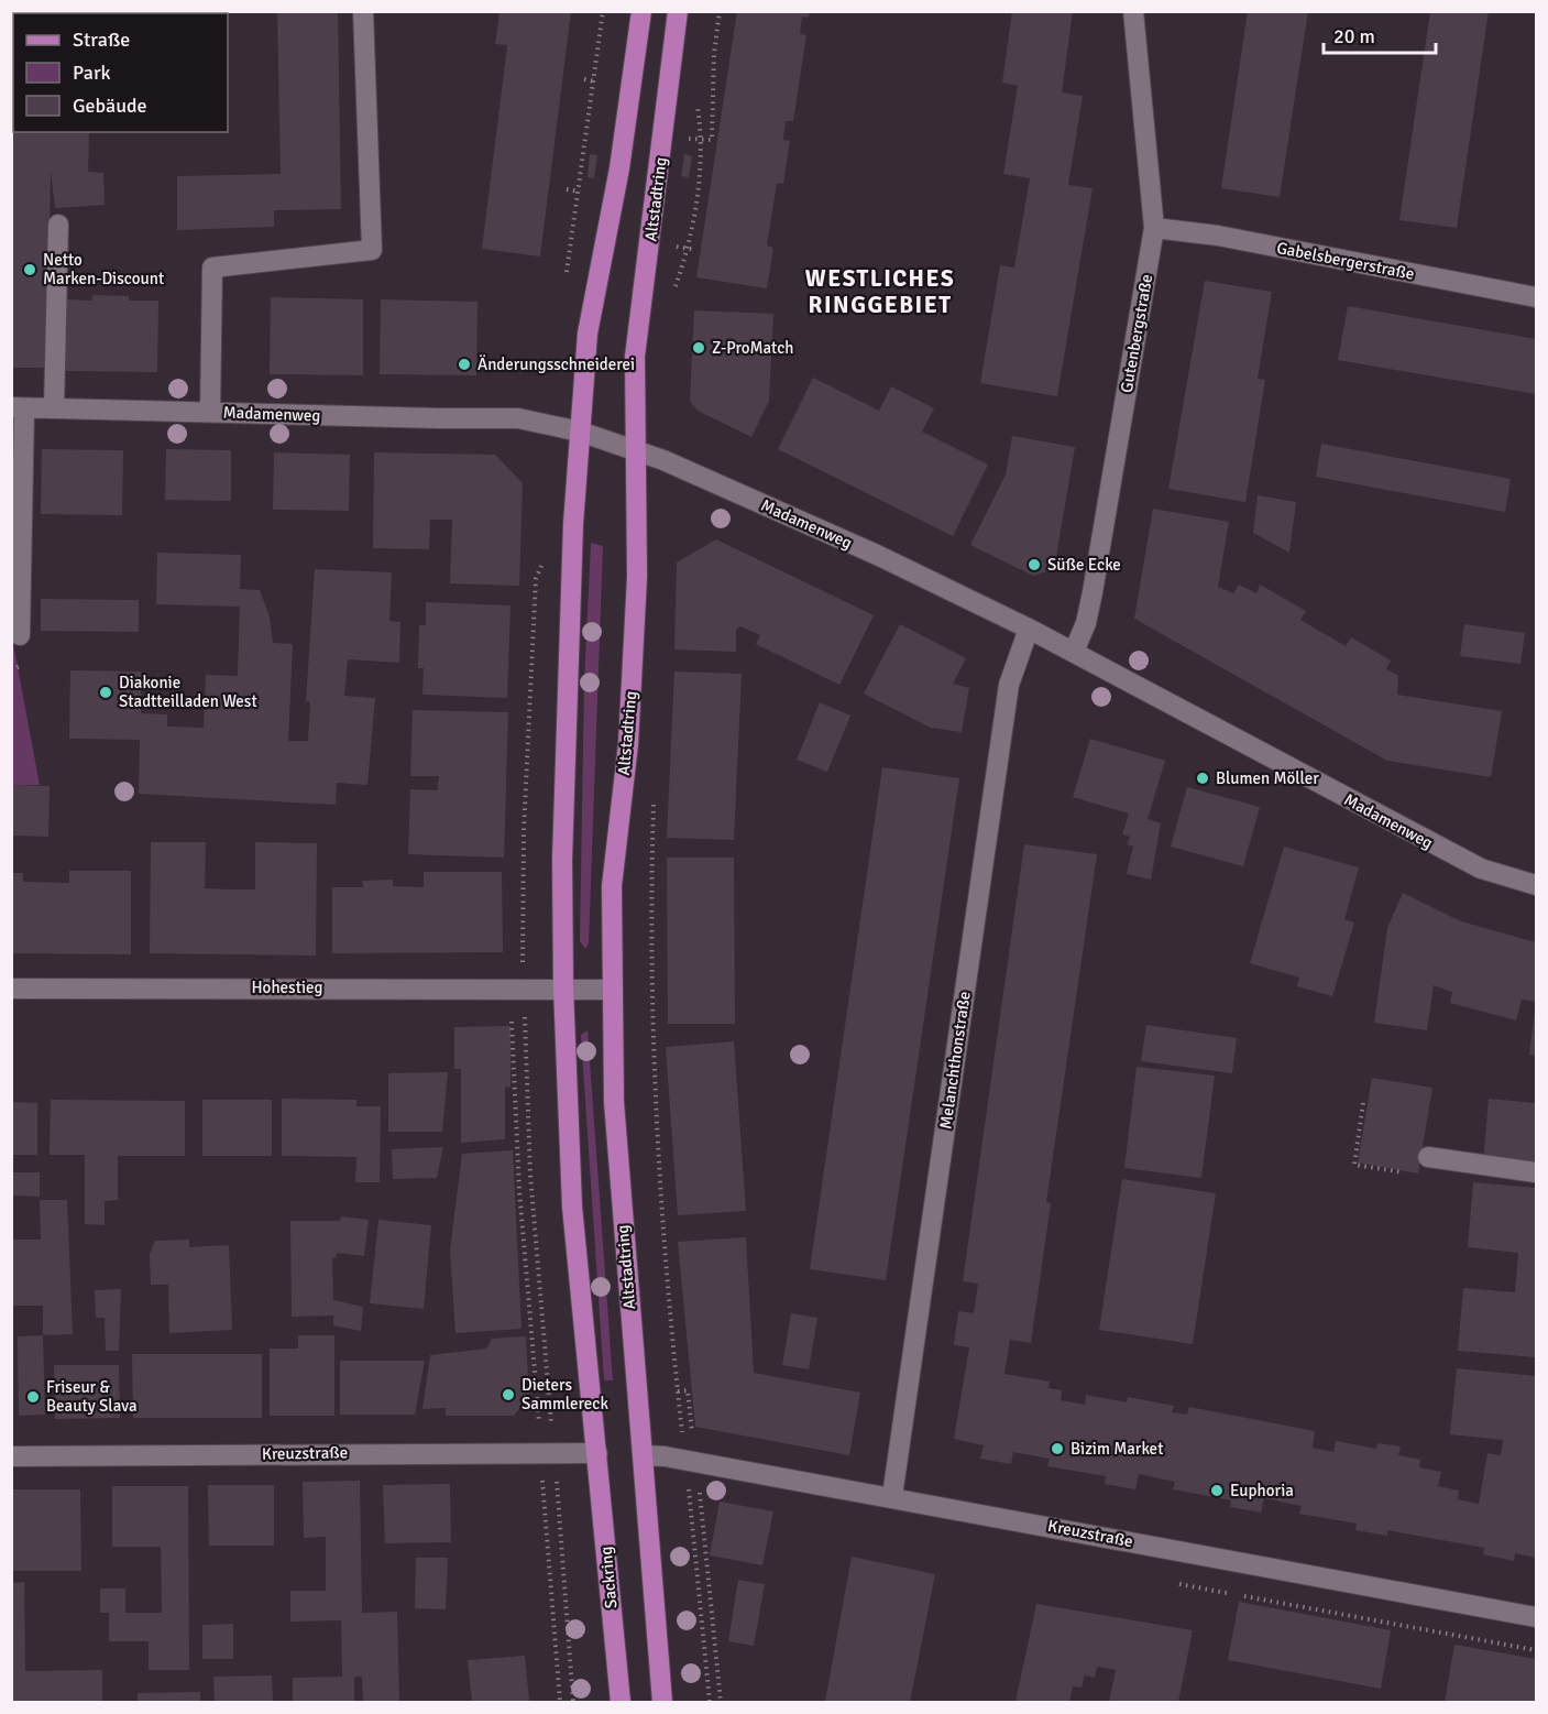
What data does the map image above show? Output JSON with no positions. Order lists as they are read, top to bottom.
{
  "streets": {
    "main road": ["Altstadtring", "Sackring"],
    "street": [
      "Gabelsbergerstraße",
      "Gutenbergstraße",
      "Madamenweg",
      "Hohestieg",
      "Melanchthonstraße",
      "Kreuzstraße"
    ]
  },
  "crossings": [
    ["Altstadtring", "Madamenweg"],
    ["Altstadtring", "Hohestieg"],
    ["Altstadtring", "Kreuzstraße"],
    ["Gabelsbergerstraße", "Gutenbergstraße"],
    ["Gutenbergstraße", "Madamenweg"],
    ["Madamenweg", "Melanchthonstraße"],
    ["Melanchthonstraße", "Kreuzstraße"],
    ["Kreuzstraße", "Sackring"]
  ],
  "districts": ["WESTLICHES RINGGEBIET"],
  "places": [
    "Netto Marken-Discount",
    "Z-ProMatch",
    "Änderungsschneiderei",
    "Süße Ecke",
    "Diakonie Stadtteilladen West",
    "Blumen Möller",
    "Dieters Sammlereck",
    "Friseur & Beauty Slava",
    "Bizim Market",
    "Euphoria"
  ],
  "legend": ["Straße", "Park", "Gebäude"],
  "scale_bar": "20 m"
}
